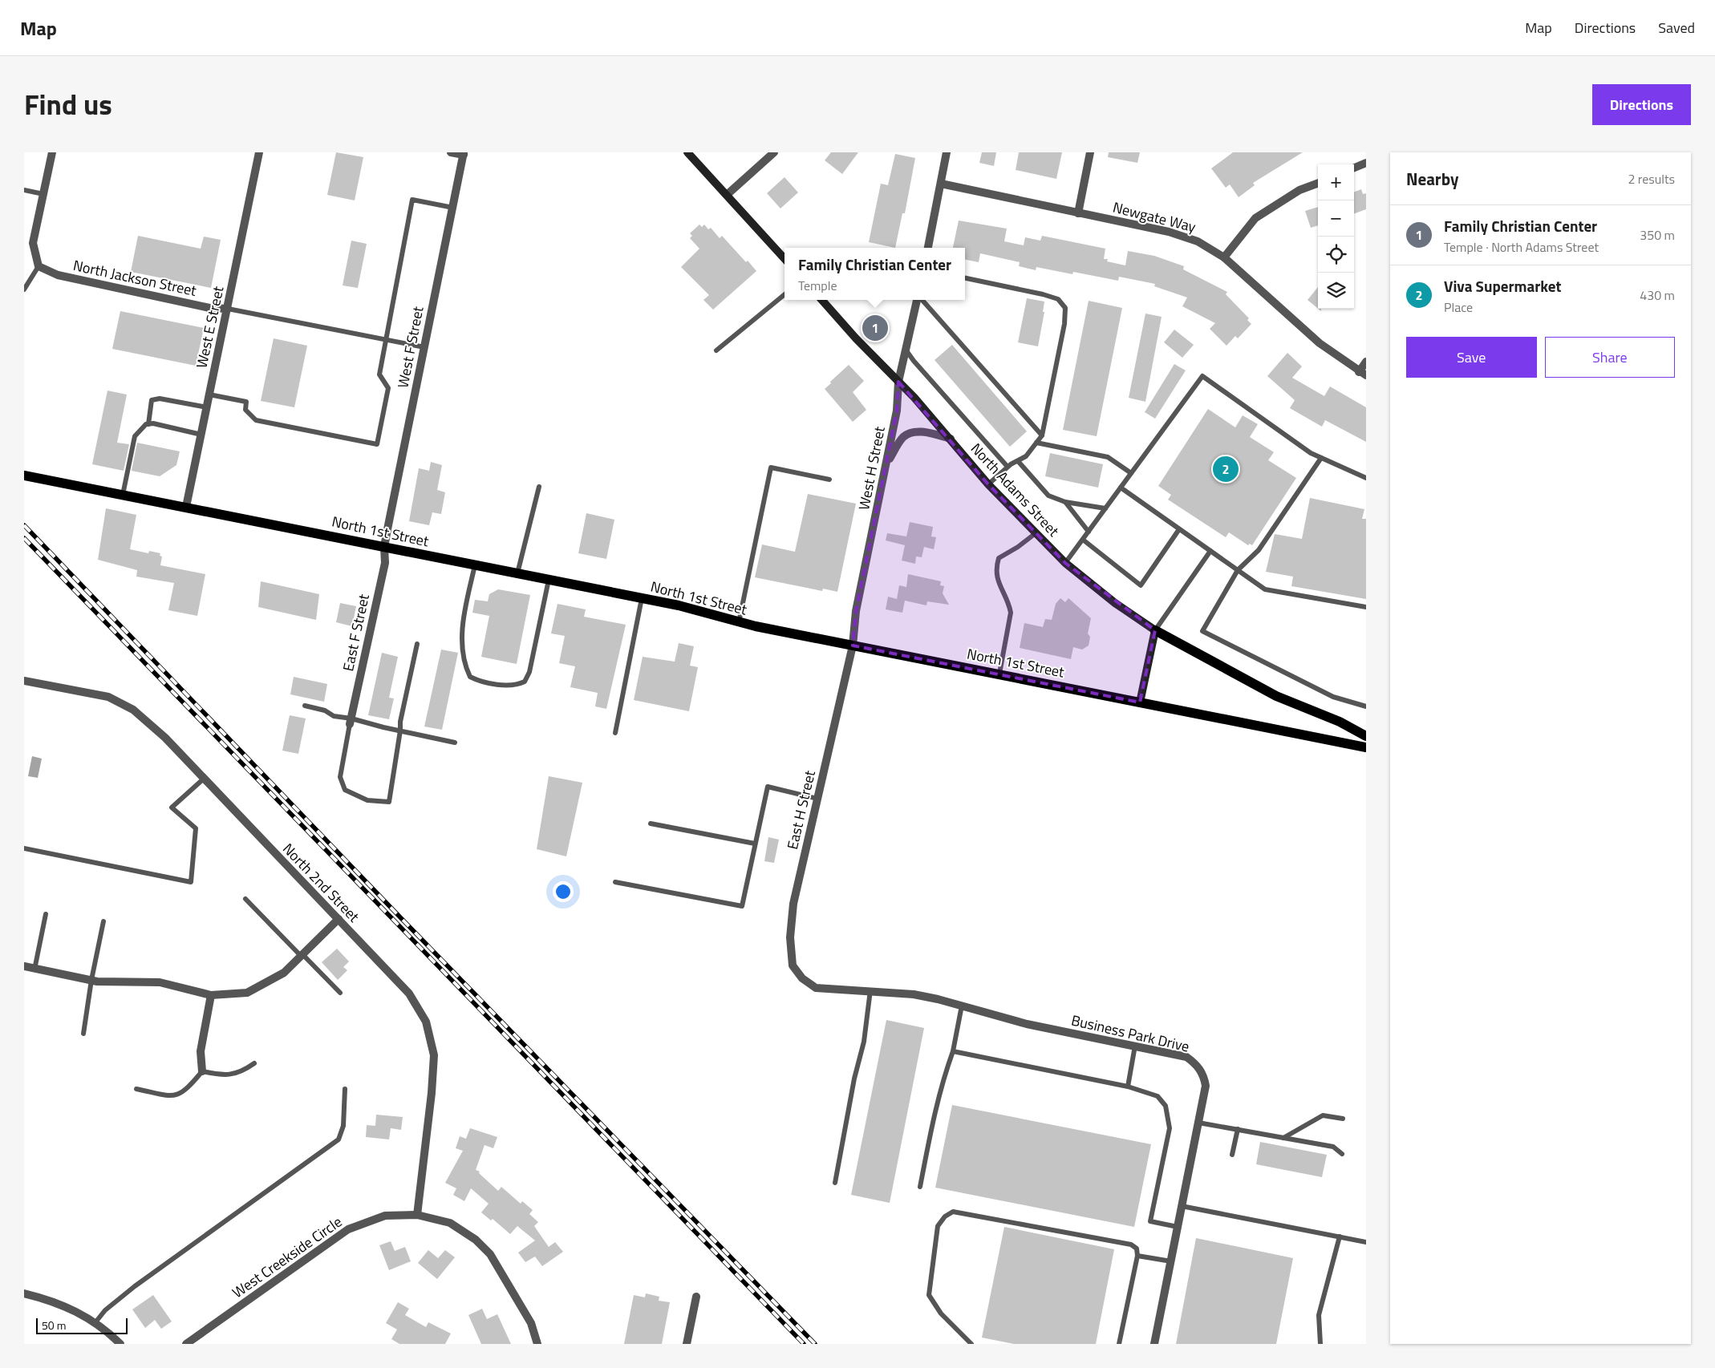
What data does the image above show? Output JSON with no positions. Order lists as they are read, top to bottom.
{
  "streets": {
    "main road": ["North 1st Street"],
    "street": [
      "Newgate Way",
      "North Jackson Street",
      "West E Street",
      "West F Street",
      "West H Street",
      "North Adams Street",
      "East F Street",
      "East H Street",
      "North 2nd Street",
      "Business Park Drive",
      "West Creekside Circle"
    ]
  },
  "crossings": [
    ["North Jackson Street", "West E Street"],
    ["West E Street", "North 1st Street"],
    ["West F Street", "North 1st Street"],
    ["West F Street", "East F Street"],
    ["West H Street", "North Adams Street"],
    ["West H Street", "North 1st Street"],
    ["West H Street", "East H Street"],
    ["North 1st Street", "East F Street"],
    ["North 1st Street", "East H Street"],
    ["East H Street", "Business Park Drive"],
    ["North 2nd Street", "West Creekside Circle"]
  ],
  "scale_bar": "50 m",
  "page": {
    "header": "Map",
    "nav": ["Map", "Directions", "Saved"],
    "title": "Find us",
    "buttons": [
      "Directions",
      ["Save", "Share"]
    ],
    "heading": ["Nearby", "2 results"],
    "map_buttons": ["+", "−"],
    "list": [
      {
        "mark": "1",
        "name": "Family Christian Center",
        "note": "Temple · North Adams Street",
        "value": "350 m"
      },
      {
        "mark": "2",
        "name": "Viva Supermarket",
        "note": "Place",
        "value": "430 m"
      }
    ],
    "popup": ["Family Christian Center", "Temple"],
    "pins": ["1", "2"],
    "scale": "50 m"
  }
}
